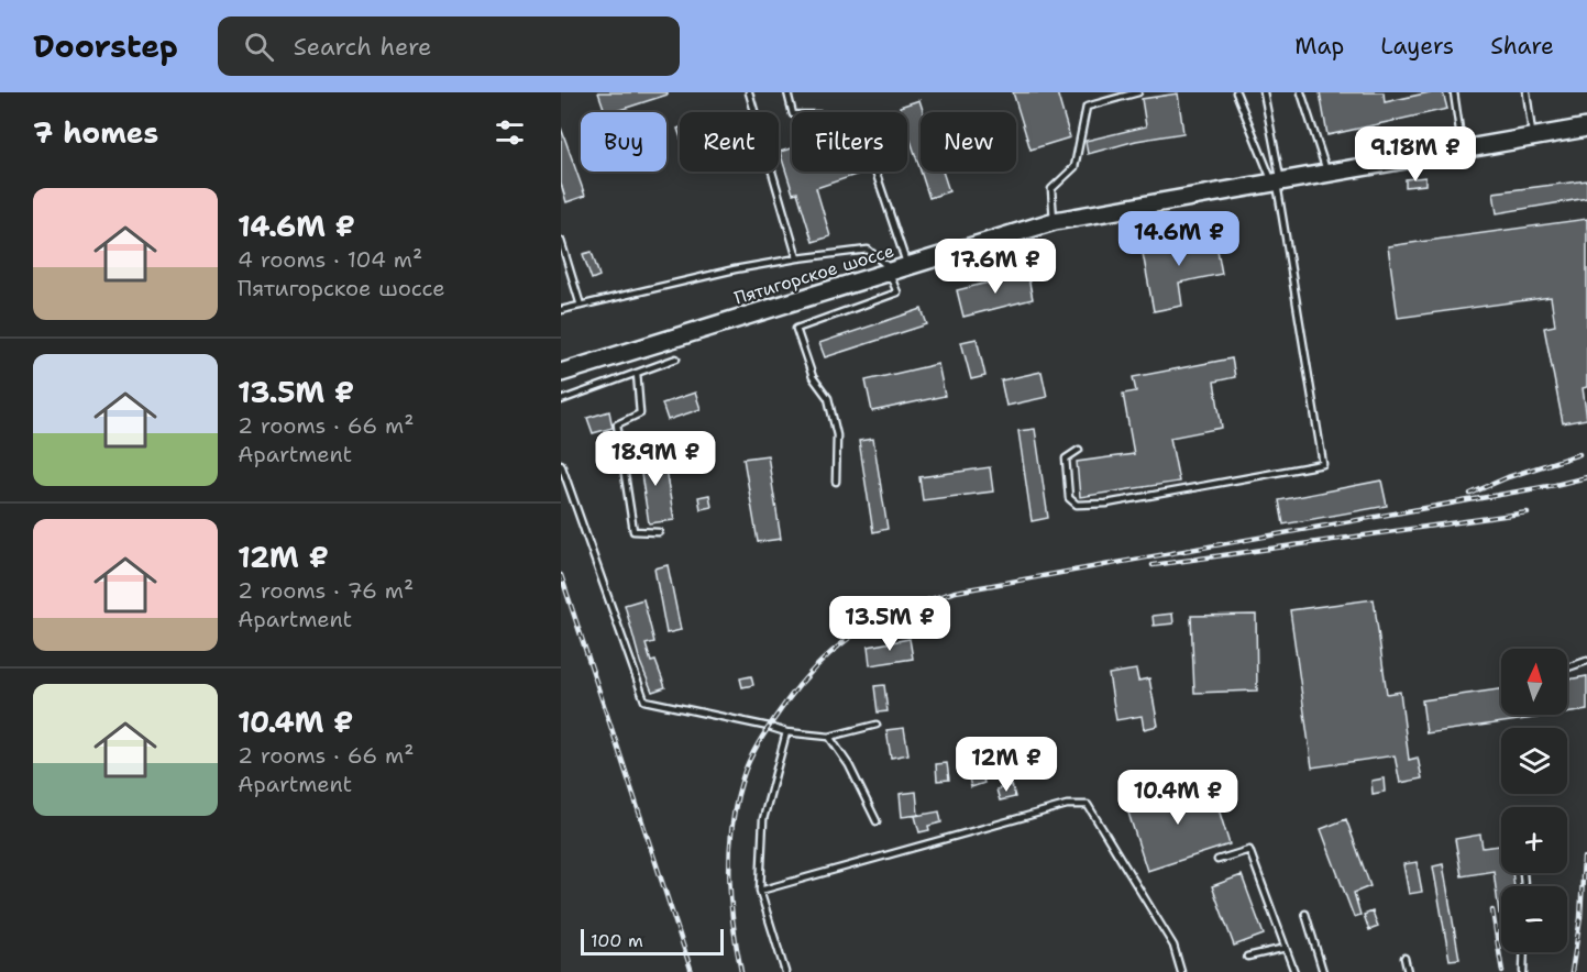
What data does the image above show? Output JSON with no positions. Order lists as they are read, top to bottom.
{
  "streets": {
    "main road": ["Пятигорское шоссе"]
  },
  "scale_bar": "100 m",
  "north": "top",
  "page": {
    "header": "Doorstep",
    "search": "Search here",
    "nav": ["Map", "Layers", "Share"],
    "heading": "7 homes",
    "chip": [
      "Buy",
      "Rent",
      "Filters",
      "New"
    ],
    "price": [
      "9.18M ₽",
      "14.6M ₽",
      "17.6M ₽",
      "18.9M ₽",
      "13.5M ₽",
      "12M ₽",
      "10.4M ₽"
    ],
    "list": [
      {
        "name": "14.6M ₽",
        "note": "4 rooms · 104 m² · Пятигорское шоссе"
      },
      {
        "name": "13.5M ₽",
        "note": "2 rooms · 66 m² · Apartment"
      },
      {
        "name": "12M ₽",
        "note": "2 rooms · 76 m² · Apartment"
      },
      {
        "name": "10.4M ₽",
        "note": "2 rooms · 66 m² · Apartment"
      }
    ],
    "map_buttons": ["+", "−"],
    "scale": "100 m"
  }
}
